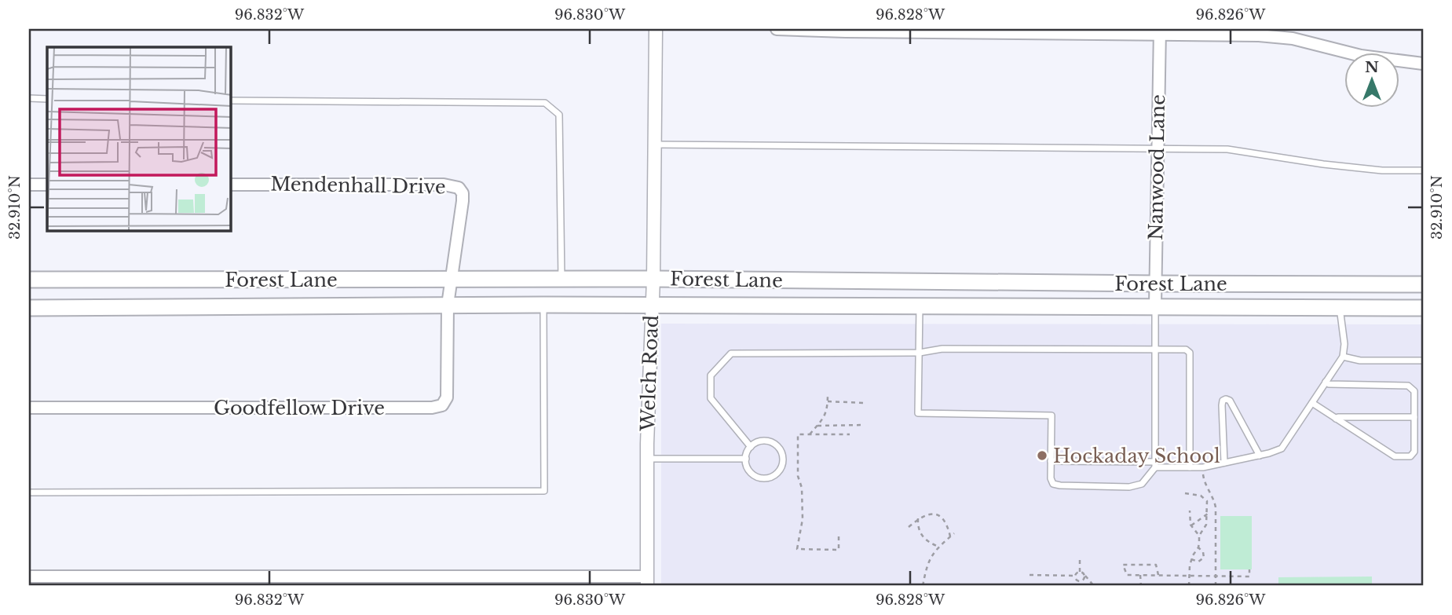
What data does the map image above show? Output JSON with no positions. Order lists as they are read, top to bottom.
{
  "streets": {
    "main road": ["Forest Lane"],
    "street": [
      "Nanwood Lane",
      "Mendenhall Drive",
      "Welch Road",
      "Goodfellow Drive"
    ]
  },
  "crossings": [
    ["Nanwood Lane", "Forest Lane"],
    ["Mendenhall Drive", "Forest Lane"],
    ["Mendenhall Drive", "Goodfellow Drive"],
    ["Forest Lane", "Welch Road"],
    ["Forest Lane", "Goodfellow Drive"]
  ],
  "places": ["Hockaday School"],
  "north": "top",
  "coordinates": [
    "96.832°W",
    "96.830°W",
    "96.828°W",
    "96.826°W",
    "32.910°N"
  ]
}
